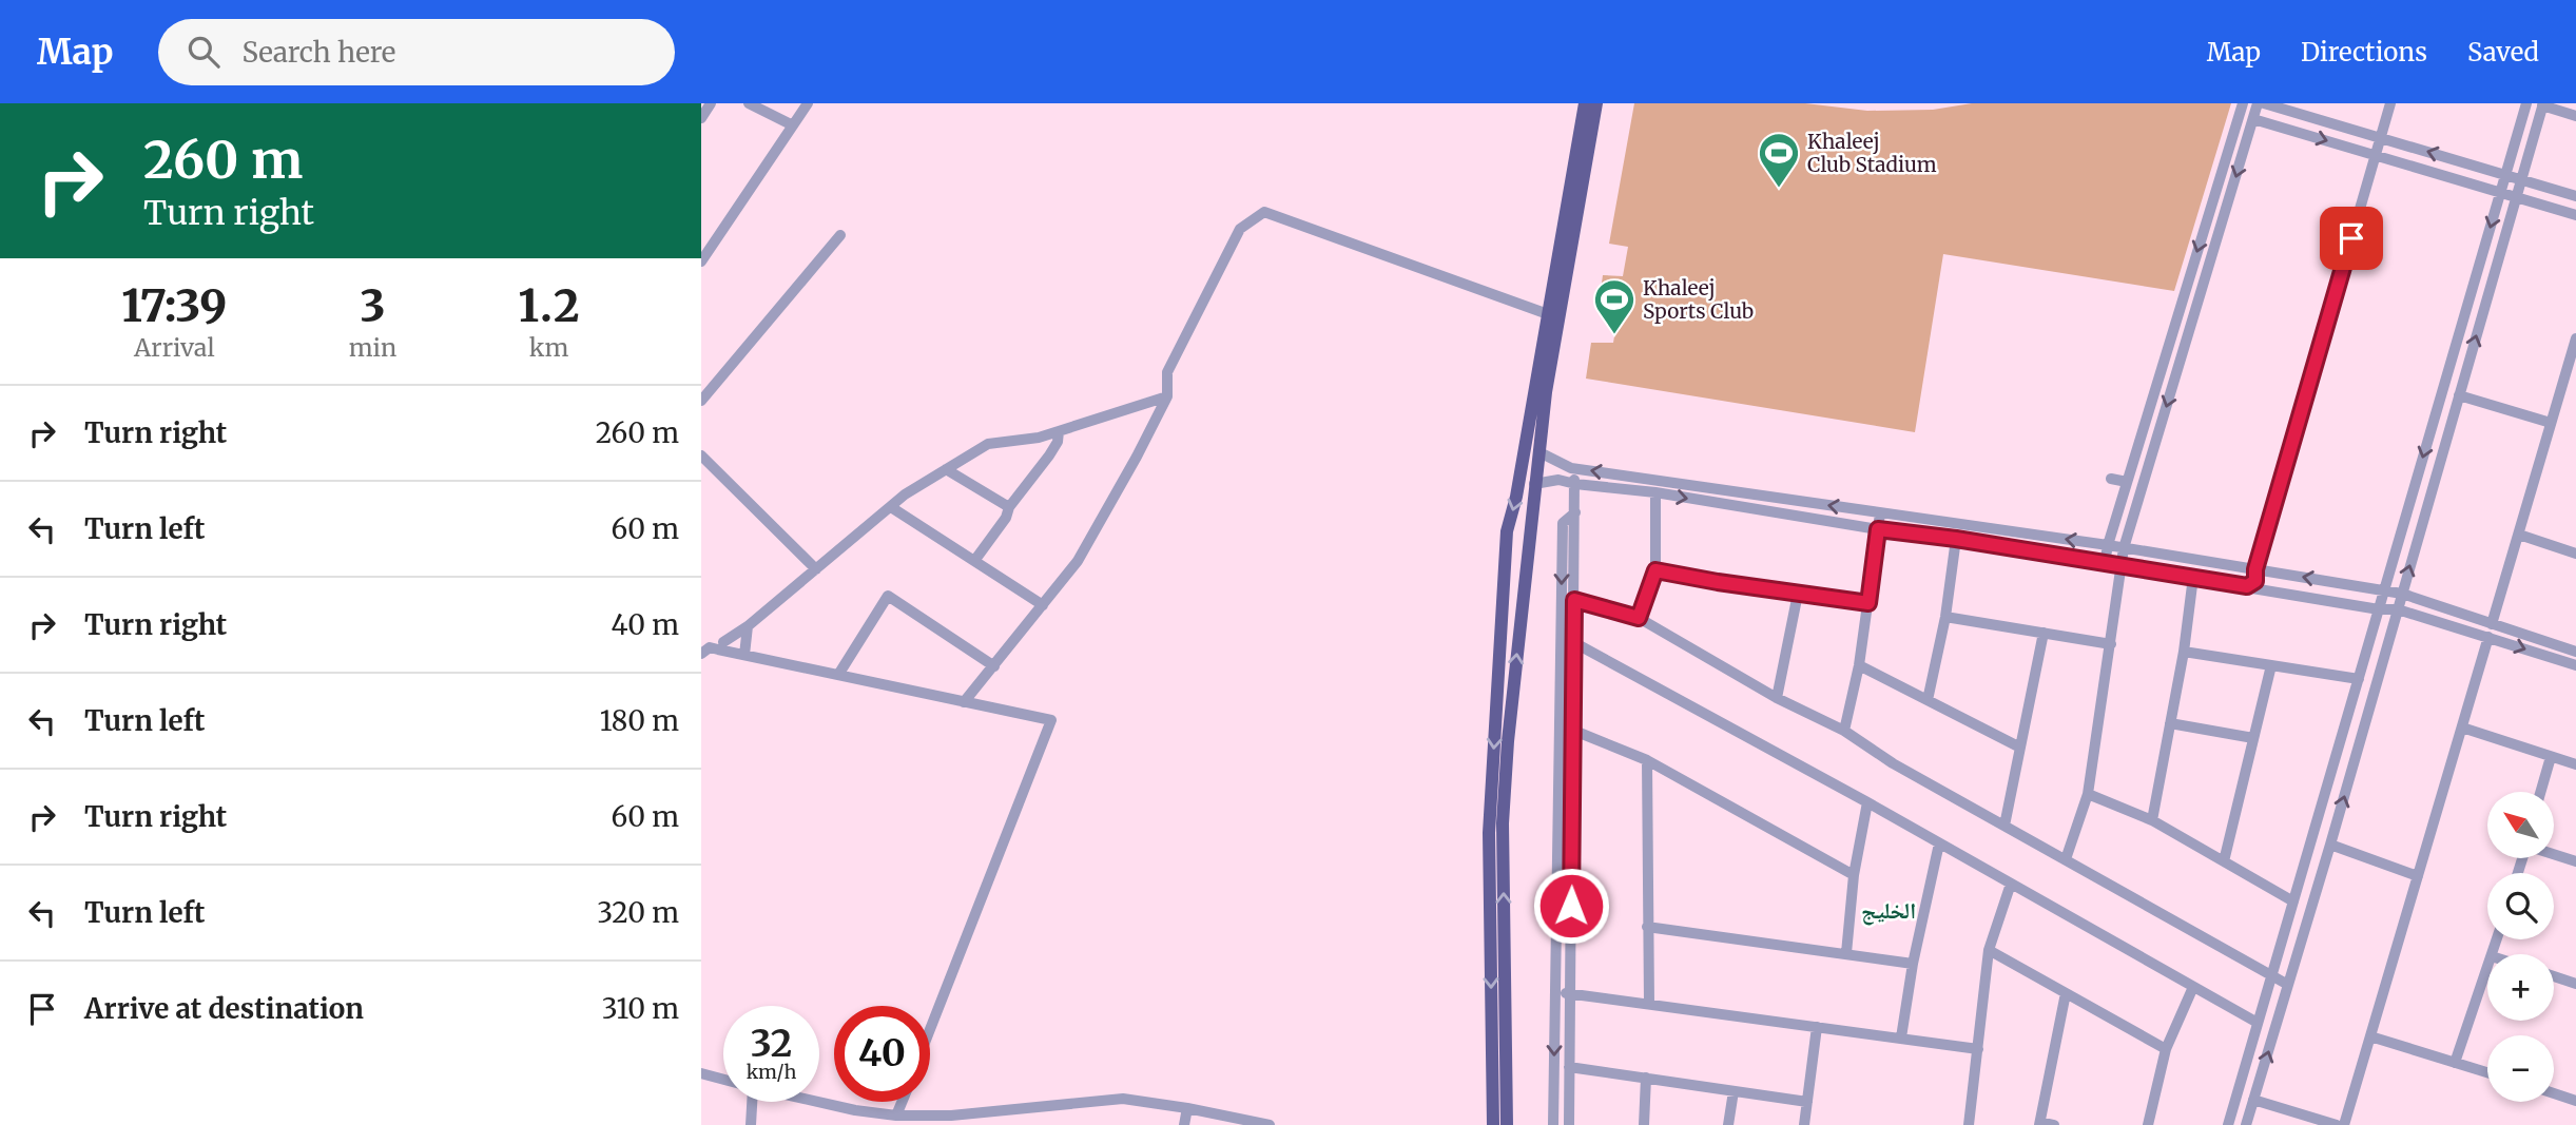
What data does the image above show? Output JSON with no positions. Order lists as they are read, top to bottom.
{
  "districts": ["الخليج"],
  "places": {
    "sports": ["Khaleej Club Stadium", "Khaleej Sports Club"]
  },
  "north": "top left",
  "page": {
    "header": "Map",
    "search": "Search here",
    "nav": ["Map", "Directions", "Saved"],
    "turn": ["260 m", "Turn right"],
    "eta": [
      "17:39",
      "Arrival",
      "3",
      "min",
      "1.2",
      "km"
    ],
    "list": [
      {
        "name": "Turn right",
        "value": "260 m"
      },
      {
        "name": "Turn left",
        "value": "60 m"
      },
      {
        "name": "Turn right",
        "value": "40 m"
      },
      {
        "name": "Turn left",
        "value": "180 m"
      },
      {
        "name": "Turn right",
        "value": "60 m"
      },
      {
        "name": "Turn left",
        "value": "320 m"
      },
      {
        "name": "Arrive at destination",
        "value": "310 m"
      }
    ],
    "map_buttons": ["+", "−"],
    "speed": "32 km/h",
    "limit": "40"
  }
}
